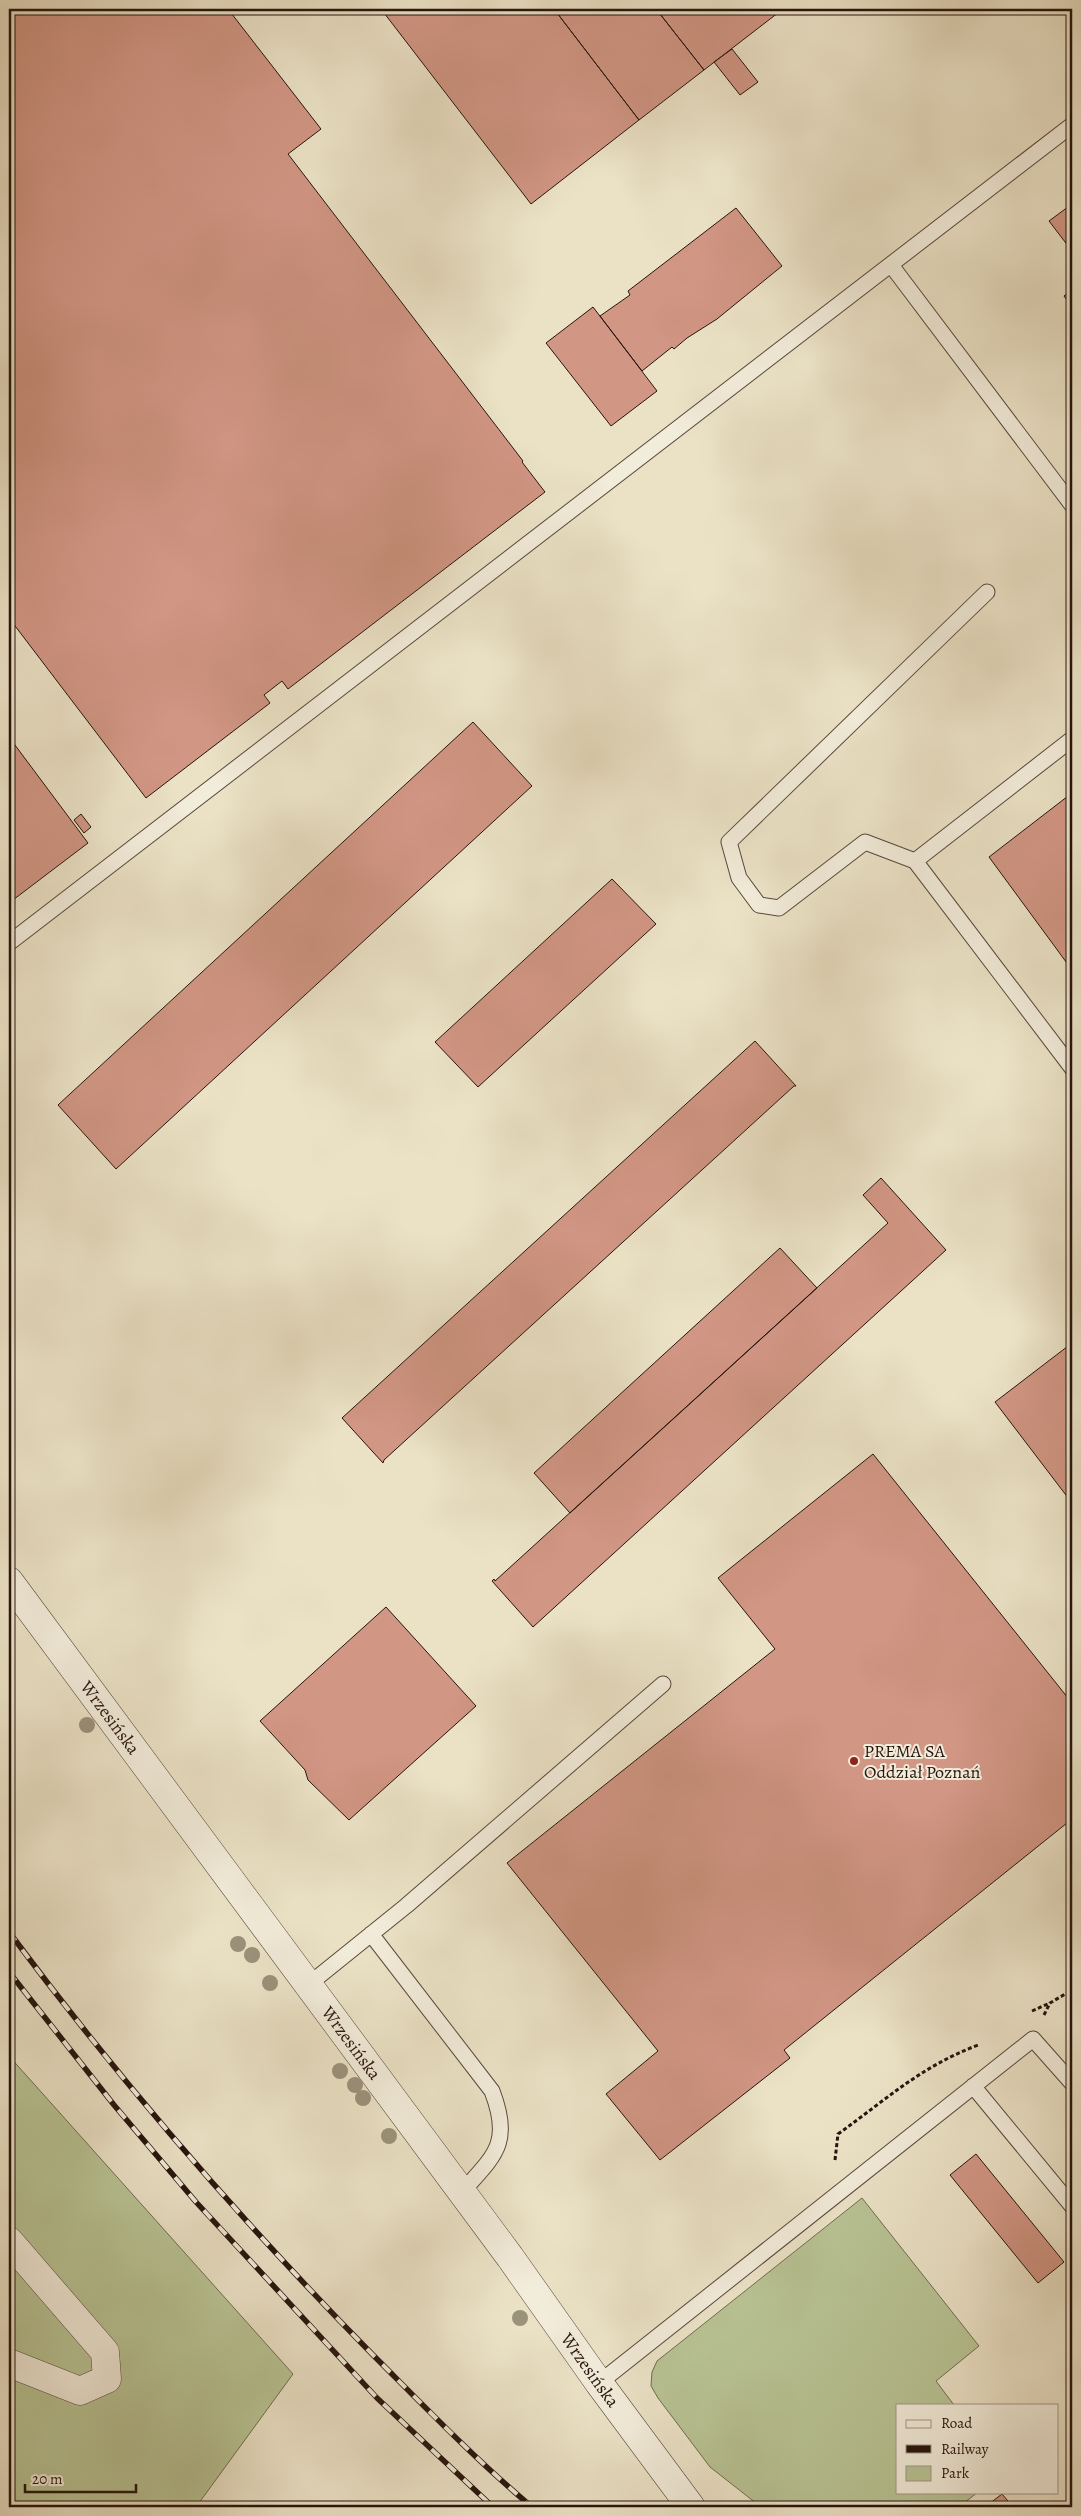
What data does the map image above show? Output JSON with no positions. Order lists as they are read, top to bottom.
{
  "streets": {
    "street": ["Wrzesińska"]
  },
  "places": ["PREMA SA Oddział Poznań"],
  "legend": ["Road", "Railway", "Park"],
  "scale_bar": "20 m"
}
